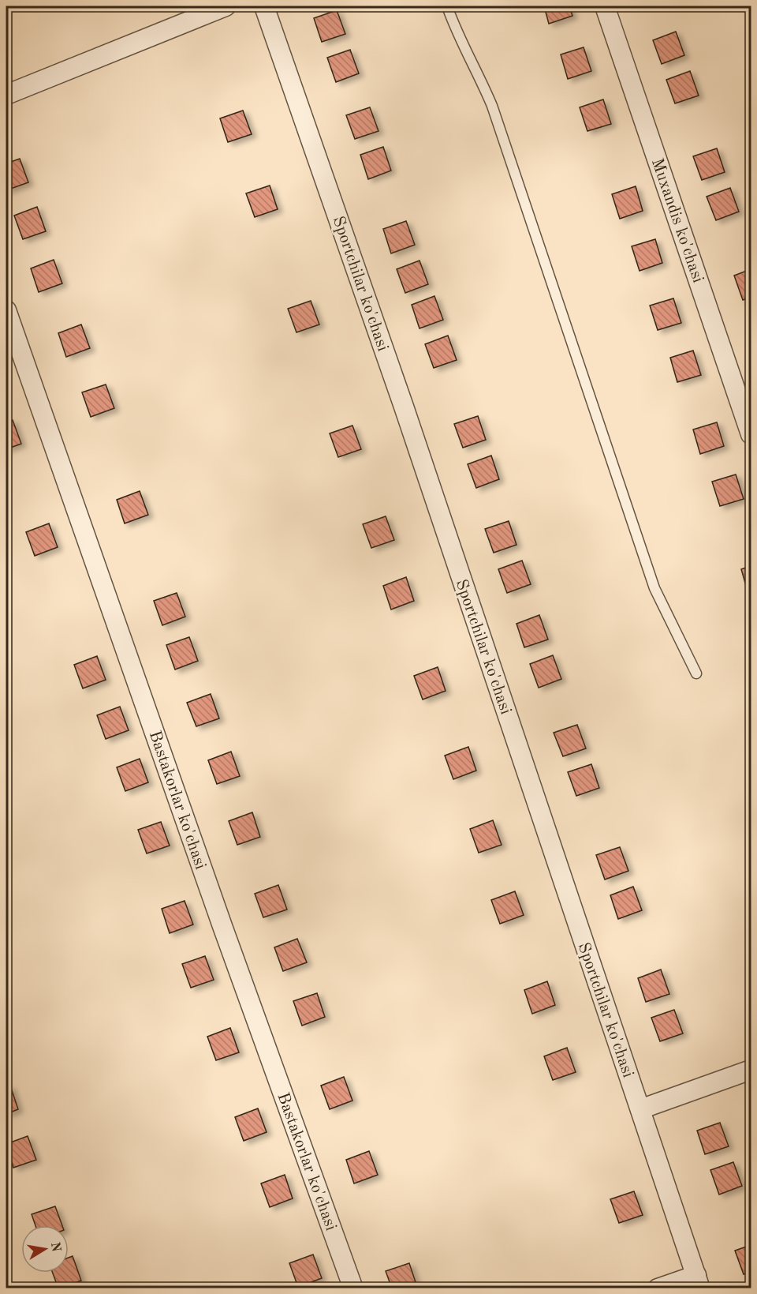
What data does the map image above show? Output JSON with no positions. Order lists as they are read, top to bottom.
{
  "streets": {
    "street": ["Muxandis ko'chasi", "Sportchilar ko'chasi", "Bastakorlar ko'chasi"]
  },
  "north": "right"
}
